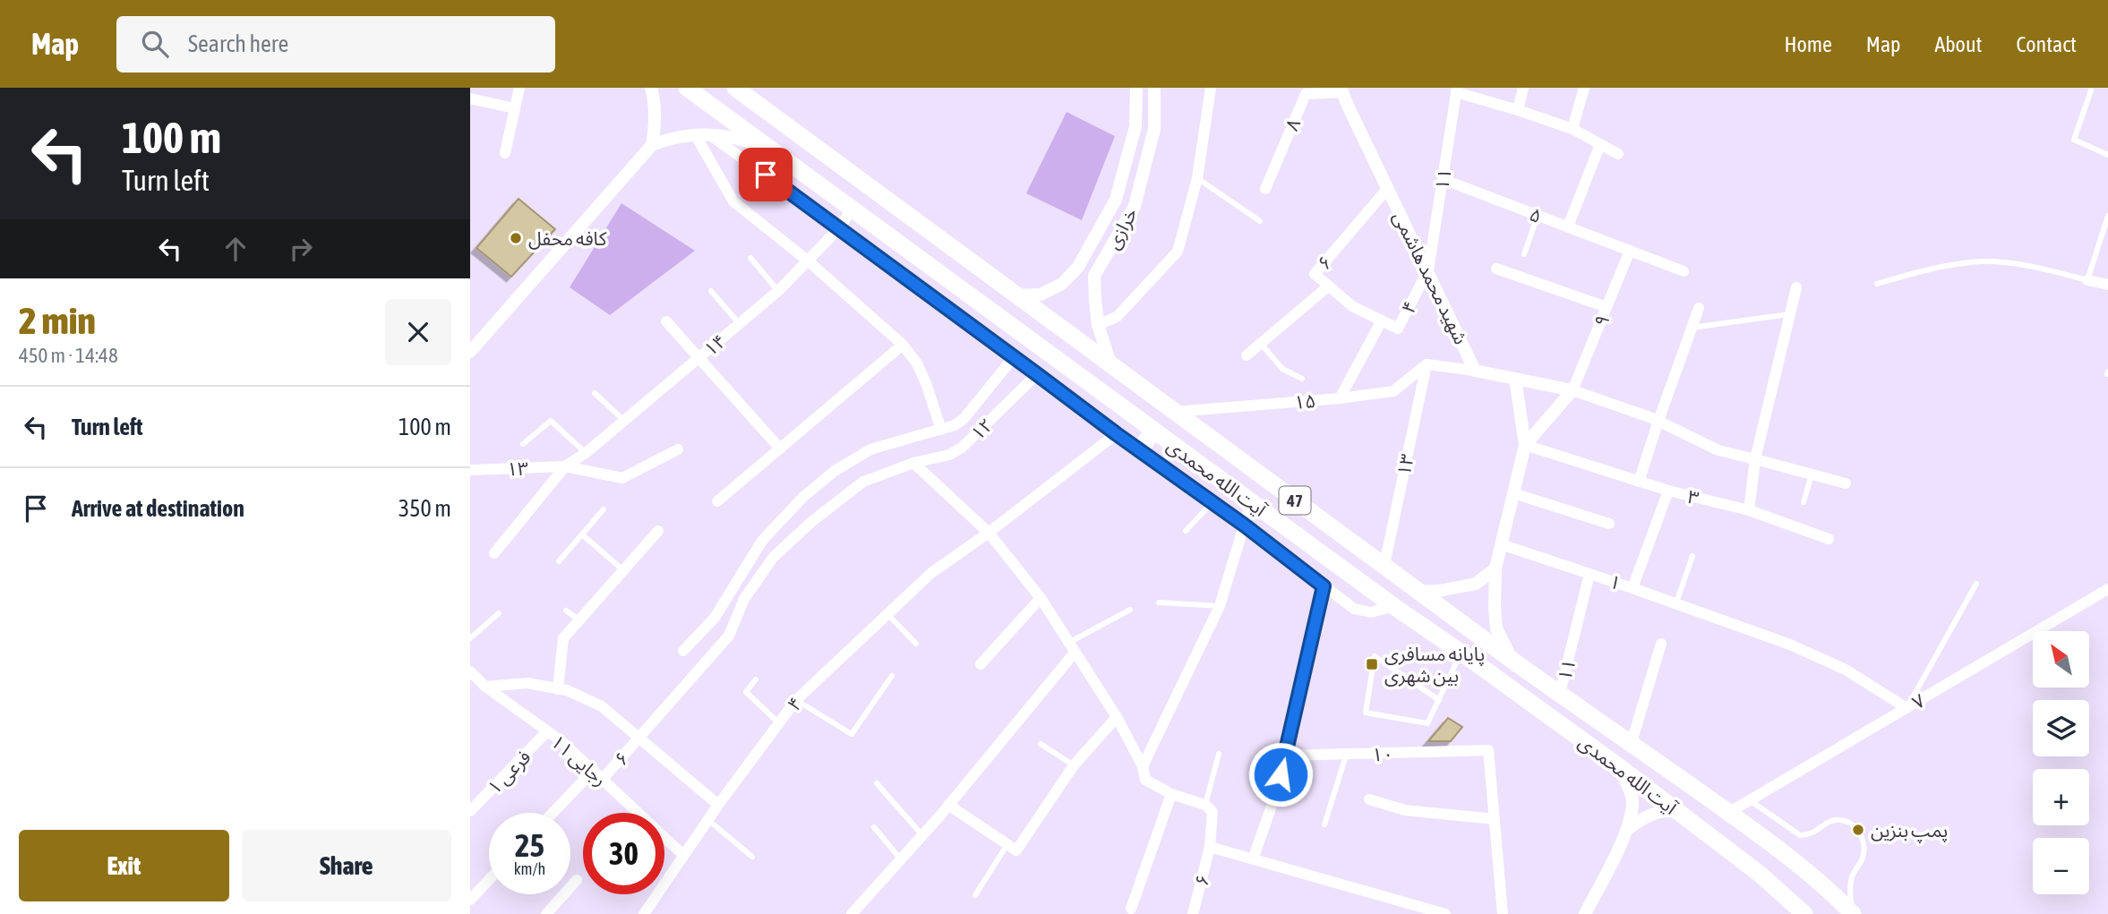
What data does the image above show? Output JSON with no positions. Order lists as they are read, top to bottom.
{
  "streets": {
    "main road": ["آیت الله محمدی", "47"],
    "street": [
      "۸",
      "۱۱",
      "۵",
      "خرازی",
      "۶",
      "شهید محمد هاشمی",
      "۴",
      "۹",
      "۱۴",
      "۱۵",
      "۱۲",
      "۱۳",
      "۳",
      "۱",
      "۷",
      "۱۰",
      "رجایی ۱۱",
      "فرعی ۱"
    ]
  },
  "crossings": [
    ["۸", "شهید محمد هاشمی"],
    ["۱۱", "۵"],
    ["۱۱", "شهید محمد هاشمی"],
    ["۱۱", "۴"],
    ["۱۱", "آیت الله محمدی"],
    ["۱۱", "۱"],
    ["۵", "۹"],
    ["خرازی", "آیت الله محمدی"],
    ["۶", "شهید محمد هاشمی"],
    ["۶", "۴"],
    ["۶", "۱۲"],
    ["۶", "رجایی ۱۱"],
    ["شهید محمد هاشمی", "۴"],
    ["۴", "رجایی ۱۱"],
    ["۱۴", "۱۳"],
    ["۱۴", "آیت الله محمدی"],
    ["۱۵", "۱۳"],
    ["۱۵", "آیت الله محمدی"],
    ["۱۳", "آیت الله محمدی"],
    ["آیت الله محمدی", "۷"],
    ["۳", "۱"],
    ["رجایی ۱۱", "فرعی ۱"]
  ],
  "places": {
    "other": ["کافه محفل", "پمپ بنزین"],
    "transit": ["پایانه مسافری بین شهری"]
  },
  "north": "top left",
  "page": {
    "header": "Map",
    "search": "Search here",
    "nav": [
      "Home",
      "Map",
      "About",
      "Contact"
    ],
    "turn": ["100 m", "Turn left"],
    "heading": ["2 min", "450 m · 14:48"],
    "list": [
      {
        "name": "Turn left",
        "value": "100 m"
      },
      {
        "name": "Arrive at destination",
        "value": "350 m"
      }
    ],
    "map_buttons": ["+", "−"],
    "speed": "25 km/h",
    "limit": "30",
    "buttons": ["Exit", "Share"]
  }
}
